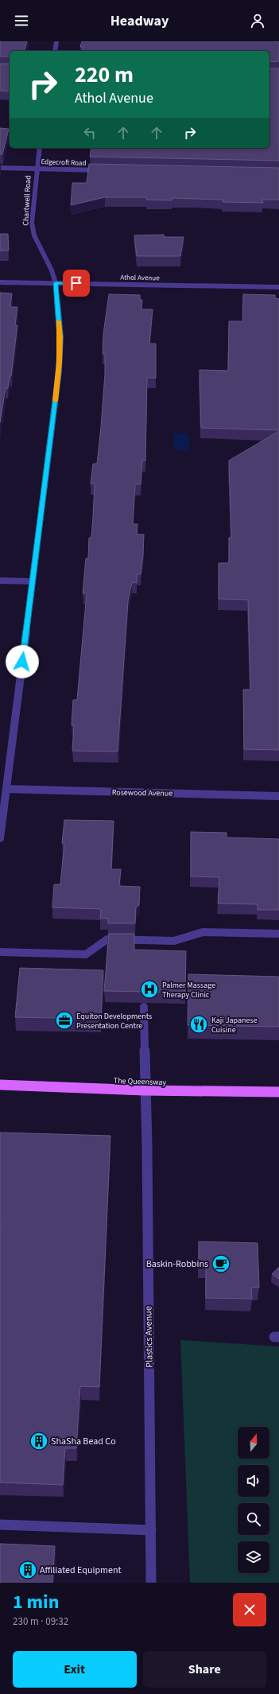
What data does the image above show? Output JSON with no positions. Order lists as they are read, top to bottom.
{
  "streets": {
    "main road": ["The Queensway"],
    "street": [
      "Edgecroft Road",
      "Chartwell Road",
      "Athol Avenue",
      "Rosewood Avenue",
      "Plastics Avenue"
    ]
  },
  "crossings": [
    ["Edgecroft Road", "Chartwell Road"],
    ["Chartwell Road", "Athol Avenue"],
    ["Chartwell Road", "Rosewood Avenue"],
    ["The Queensway", "Plastics Avenue"]
  ],
  "places": {
    "hospital": ["Palmer Massage Therapy Clinic"],
    "office": ["Equiton Developments Presentation Centre"],
    "restaurant": ["Kaji Japanese Cuisine"],
    "cafe": ["Baskin-Robbins"],
    "building": ["ShaSha Bead Co", "Affiliated Equipment"]
  },
  "north": "top",
  "page": {
    "header": "Headway",
    "turn": ["220 m", "Athol Avenue"],
    "heading": ["1 min", "230 m · 09:32"],
    "buttons": ["Exit", "Share"]
  }
}
